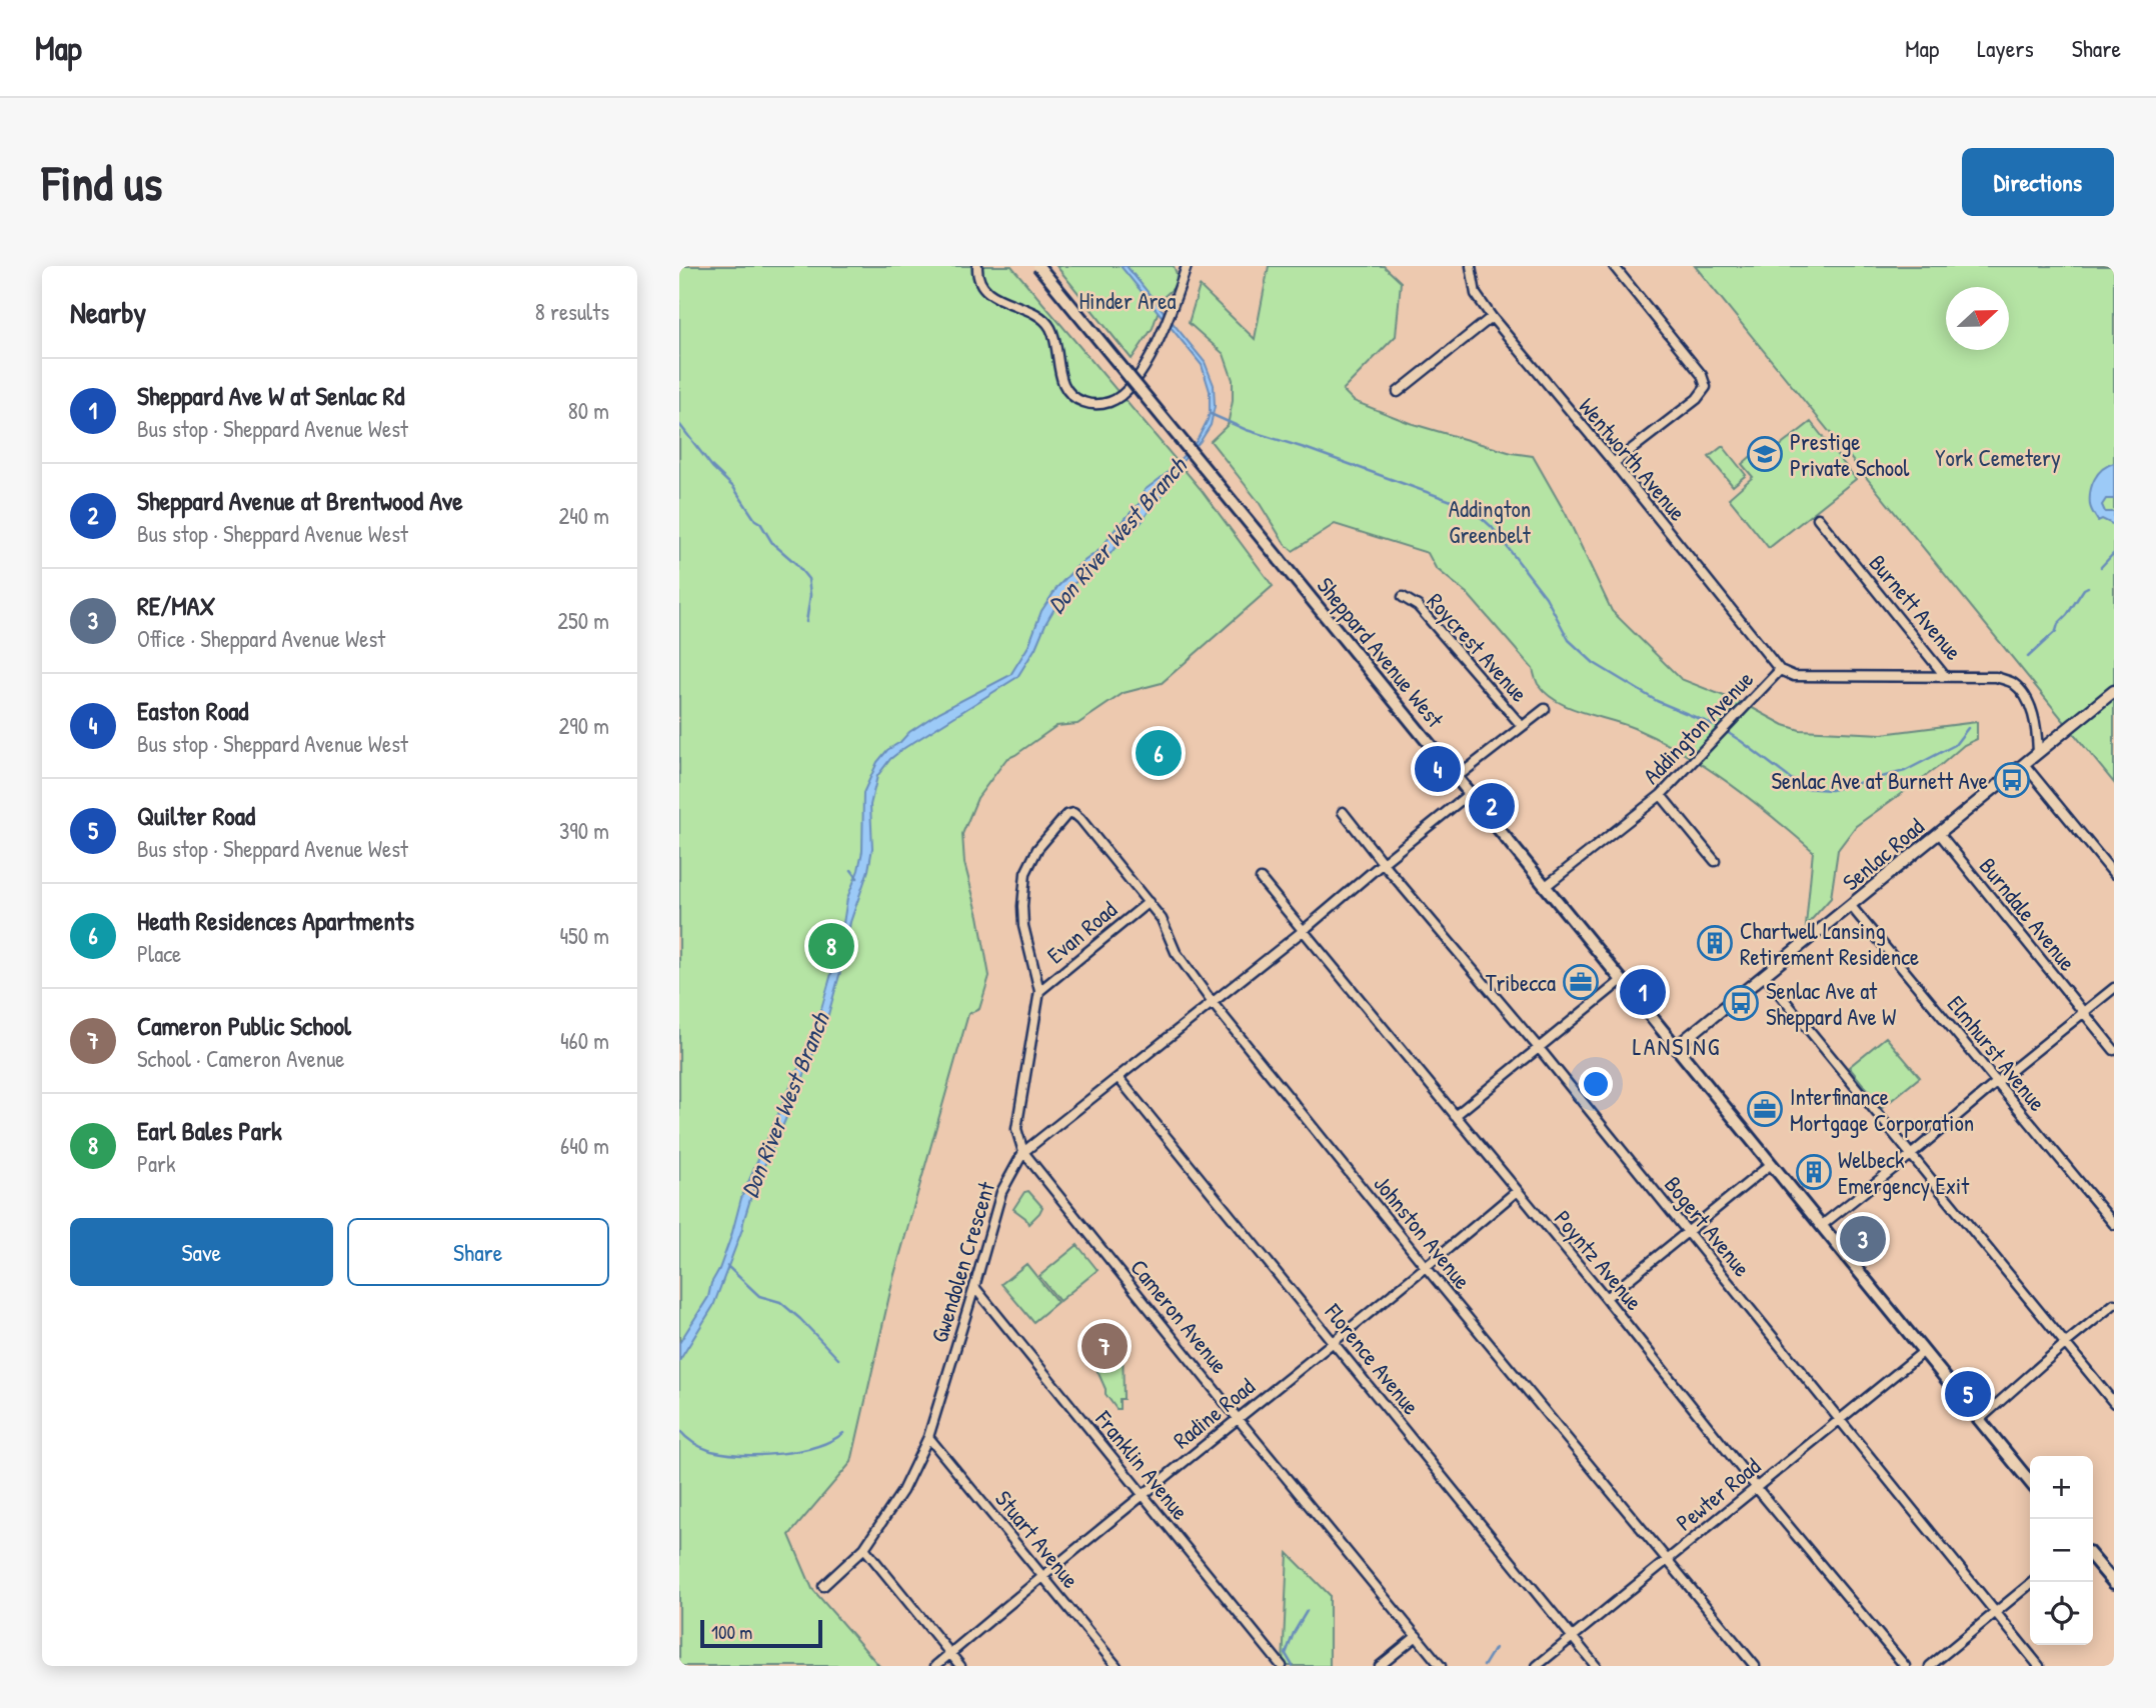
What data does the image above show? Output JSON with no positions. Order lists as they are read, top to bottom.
{
  "streets": {
    "main road": ["Sheppard Avenue West"],
    "street": [
      "Wentworth Avenue",
      "Burnett Avenue",
      "Roycrest Avenue",
      "Addington Avenue",
      "Senlac Road",
      "Burndale Avenue",
      "Evan Road",
      "Elmhurst Avenue",
      "Bogert Avenue",
      "Johnston Avenue",
      "Poyntz Avenue",
      "Gwendolen Crescent",
      "Cameron Avenue",
      "Florence Avenue",
      "Radine Road",
      "Franklin Avenue",
      "Pewter Road",
      "Stuart Avenue"
    ]
  },
  "crossings": [
    ["Wentworth Avenue", "Addington Avenue"],
    ["Burnett Avenue", "Addington Avenue"],
    ["Burnett Avenue", "Senlac Road"],
    ["Sheppard Avenue West", "Addington Avenue"],
    ["Sheppard Avenue West", "Senlac Road"],
    ["Sheppard Avenue West", "Pewter Road"],
    ["Senlac Road", "Burndale Avenue"],
    ["Senlac Road", "Elmhurst Avenue"],
    ["Evan Road", "Johnston Avenue"],
    ["Bogert Avenue", "Pewter Road"],
    ["Johnston Avenue", "Radine Road"],
    ["Johnston Avenue", "Pewter Road"],
    ["Poyntz Avenue", "Radine Road"],
    ["Poyntz Avenue", "Pewter Road"],
    ["Gwendolen Crescent", "Cameron Avenue"],
    ["Gwendolen Crescent", "Franklin Avenue"],
    ["Gwendolen Crescent", "Stuart Avenue"],
    ["Cameron Avenue", "Radine Road"],
    ["Florence Avenue", "Radine Road"],
    ["Florence Avenue", "Pewter Road"],
    ["Radine Road", "Franklin Avenue"],
    ["Radine Road", "Stuart Avenue"]
  ],
  "districts": ["LANSING"],
  "water": ["Don River West Branch"],
  "parks": ["Hinder Area", "York Cemetery", "Addington Greenbelt"],
  "places": {
    "school or university": ["Prestige Private School"],
    "bus stop": ["Senlac Ave at Burnett Ave", "Senlac Ave at Sheppard Ave W"],
    "building": ["Chartwell Lansing Retirement Residence", "Welbeck Emergency Exit"],
    "office": ["Tribecca", "Interfinance Mortgage Corporation"]
  },
  "scale_bar": "100 m",
  "north": "right",
  "page": {
    "header": "Map",
    "nav": ["Map", "Layers", "Share"],
    "buttons": [
      "Directions",
      ["Save", "Share"]
    ],
    "title": "Find us",
    "heading": ["Nearby", "8 results"],
    "list": [
      {
        "mark": "1",
        "name": "Sheppard Ave W at Senlac Rd",
        "note": "Bus stop · Sheppard Avenue West",
        "value": "80 m"
      },
      {
        "mark": "2",
        "name": "Sheppard Avenue at Brentwood Ave",
        "note": "Bus stop · Sheppard Avenue West",
        "value": "240 m"
      },
      {
        "mark": "3",
        "name": "RE/MAX",
        "note": "Office · Sheppard Avenue West",
        "value": "250 m"
      },
      {
        "mark": "4",
        "name": "Easton Road",
        "note": "Bus stop · Sheppard Avenue West",
        "value": "290 m"
      },
      {
        "mark": "5",
        "name": "Quilter Road",
        "note": "Bus stop · Sheppard Avenue West",
        "value": "390 m"
      },
      {
        "mark": "6",
        "name": "Heath Residences Apartments",
        "note": "Place",
        "value": "450 m"
      },
      {
        "mark": "7",
        "name": "Cameron Public School",
        "note": "School · Cameron Avenue",
        "value": "460 m"
      },
      {
        "mark": "8",
        "name": "Earl Bales Park",
        "note": "Park",
        "value": "640 m"
      }
    ],
    "pins": [
      "6",
      "4",
      "2",
      "8",
      "1",
      "3",
      "7",
      "5"
    ],
    "map_buttons": ["+", "−"],
    "scale": "100 m"
  }
}
